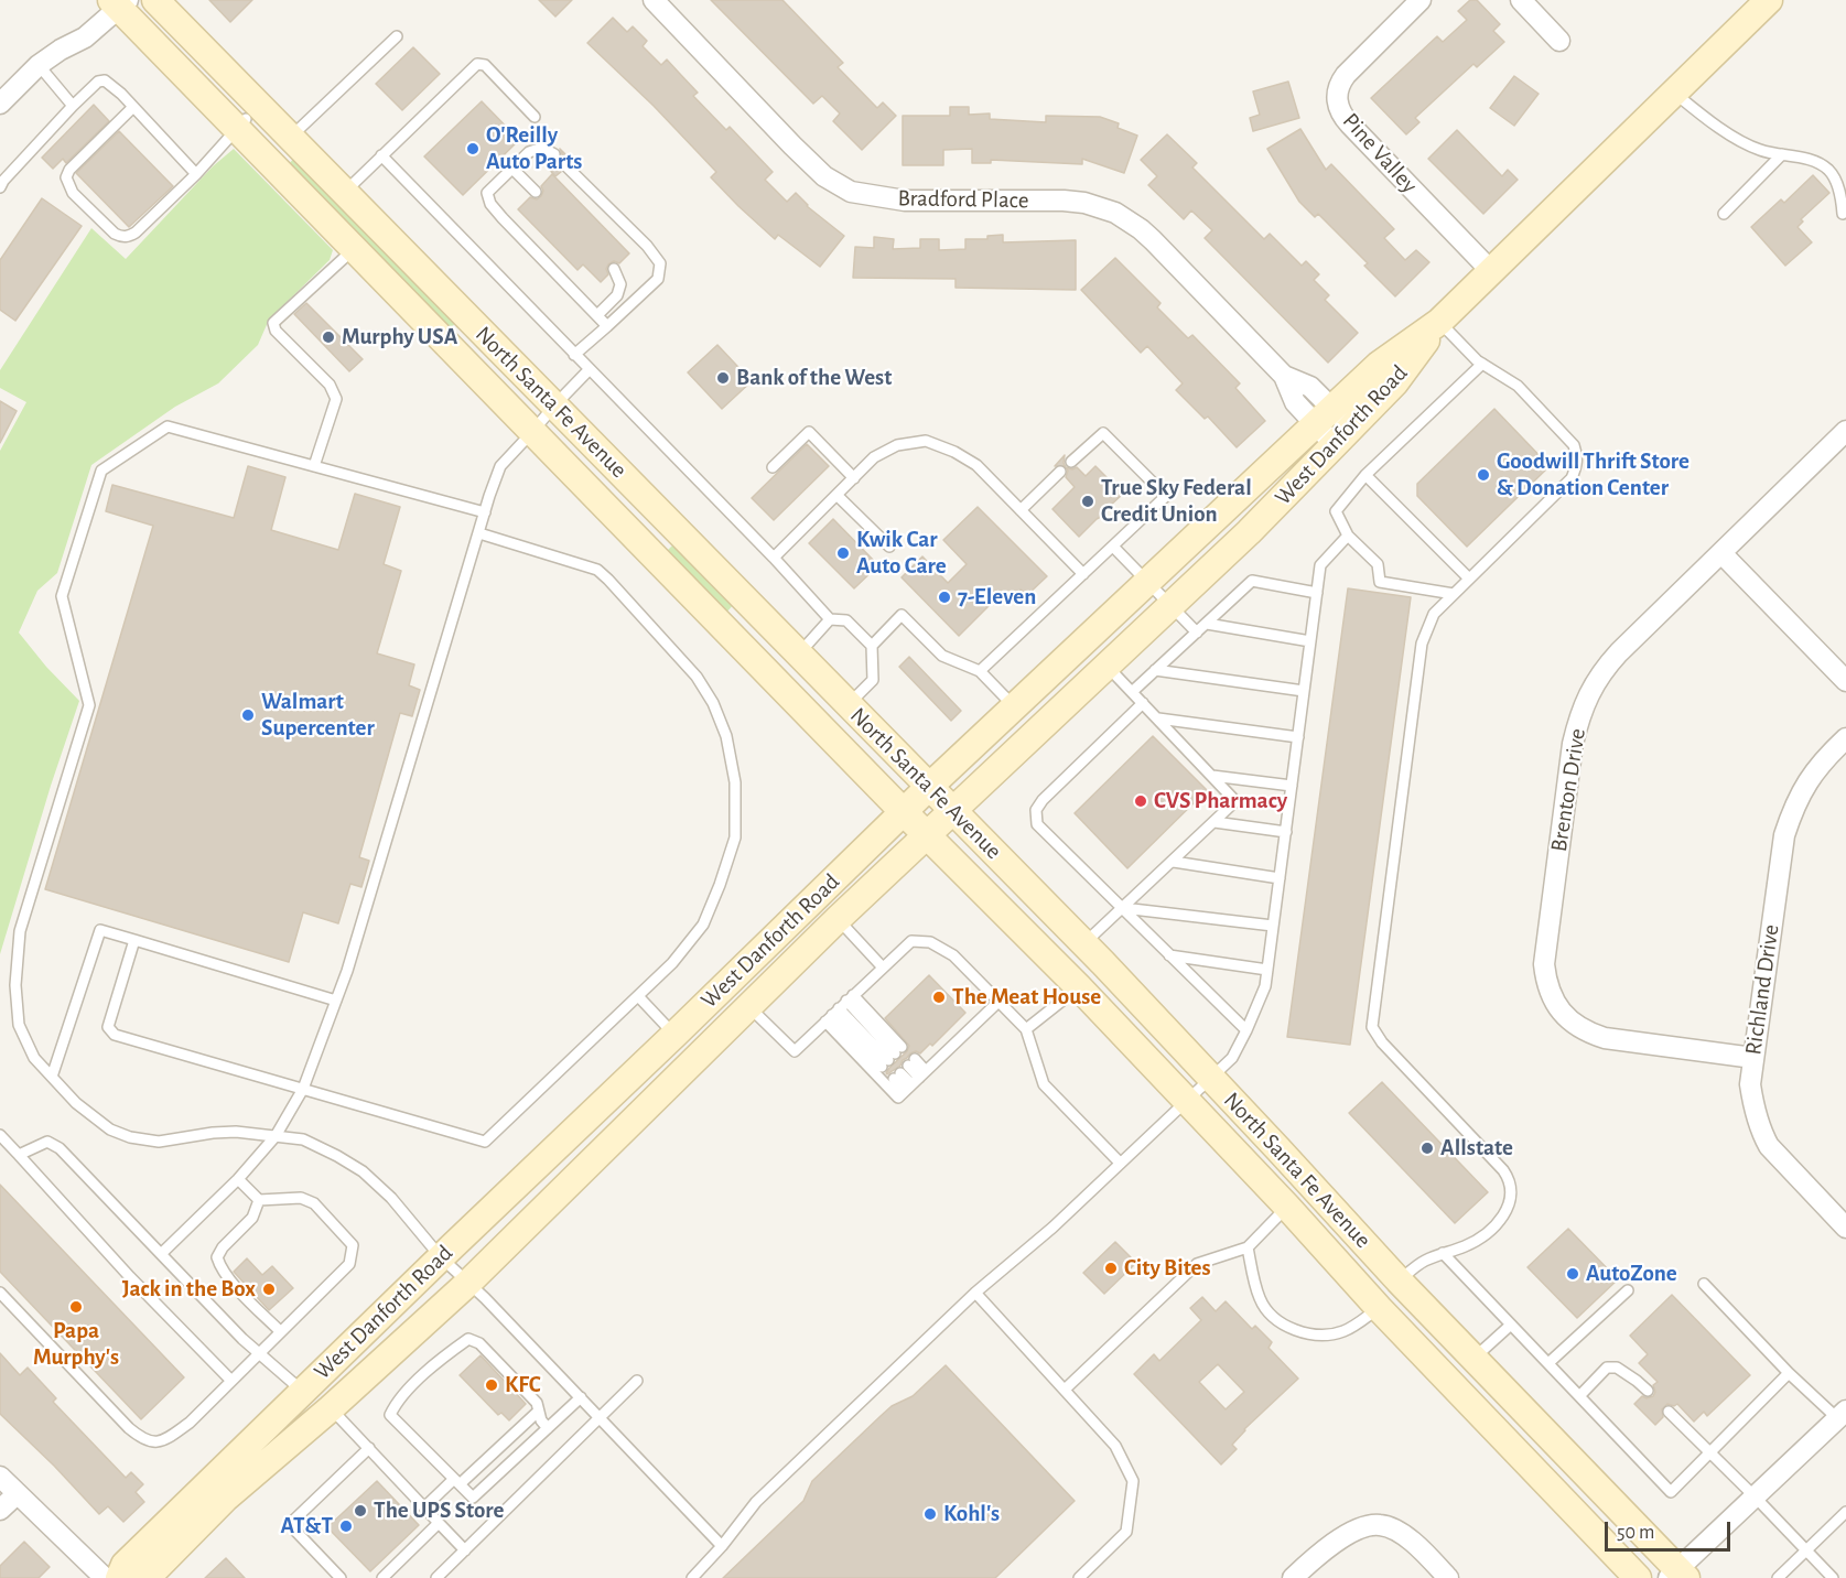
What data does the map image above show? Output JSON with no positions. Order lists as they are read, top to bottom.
{
  "streets": {
    "main road": ["North Santa Fe Avenue", "West Danforth Road"],
    "street": [
      "Pine Valley",
      "Bradford Place",
      "Brenton Drive",
      "Richland Drive"
    ]
  },
  "crossings": [
    ["Pine Valley", "West Danforth Road"],
    ["Bradford Place", "West Danforth Road"],
    ["North Santa Fe Avenue", "West Danforth Road"],
    ["Brenton Drive", "Richland Drive"]
  ],
  "places": [
    "O'Reilly Auto Parts",
    "Murphy USA",
    "Bank of the West",
    "Goodwill Thrift Store & Donation Center",
    "True Sky Federal Credit Union",
    "Kwik Car Auto Care",
    "7-Eleven",
    "Walmart Supercenter",
    "CVS Pharmacy",
    "The Meat House",
    "Allstate",
    "City Bites",
    "AutoZone",
    "Jack in the Box",
    "Papa Murphy's",
    "KFC",
    "The UPS Store",
    "Kohl's",
    "AT&T"
  ],
  "scale_bar": "50 m"
}
